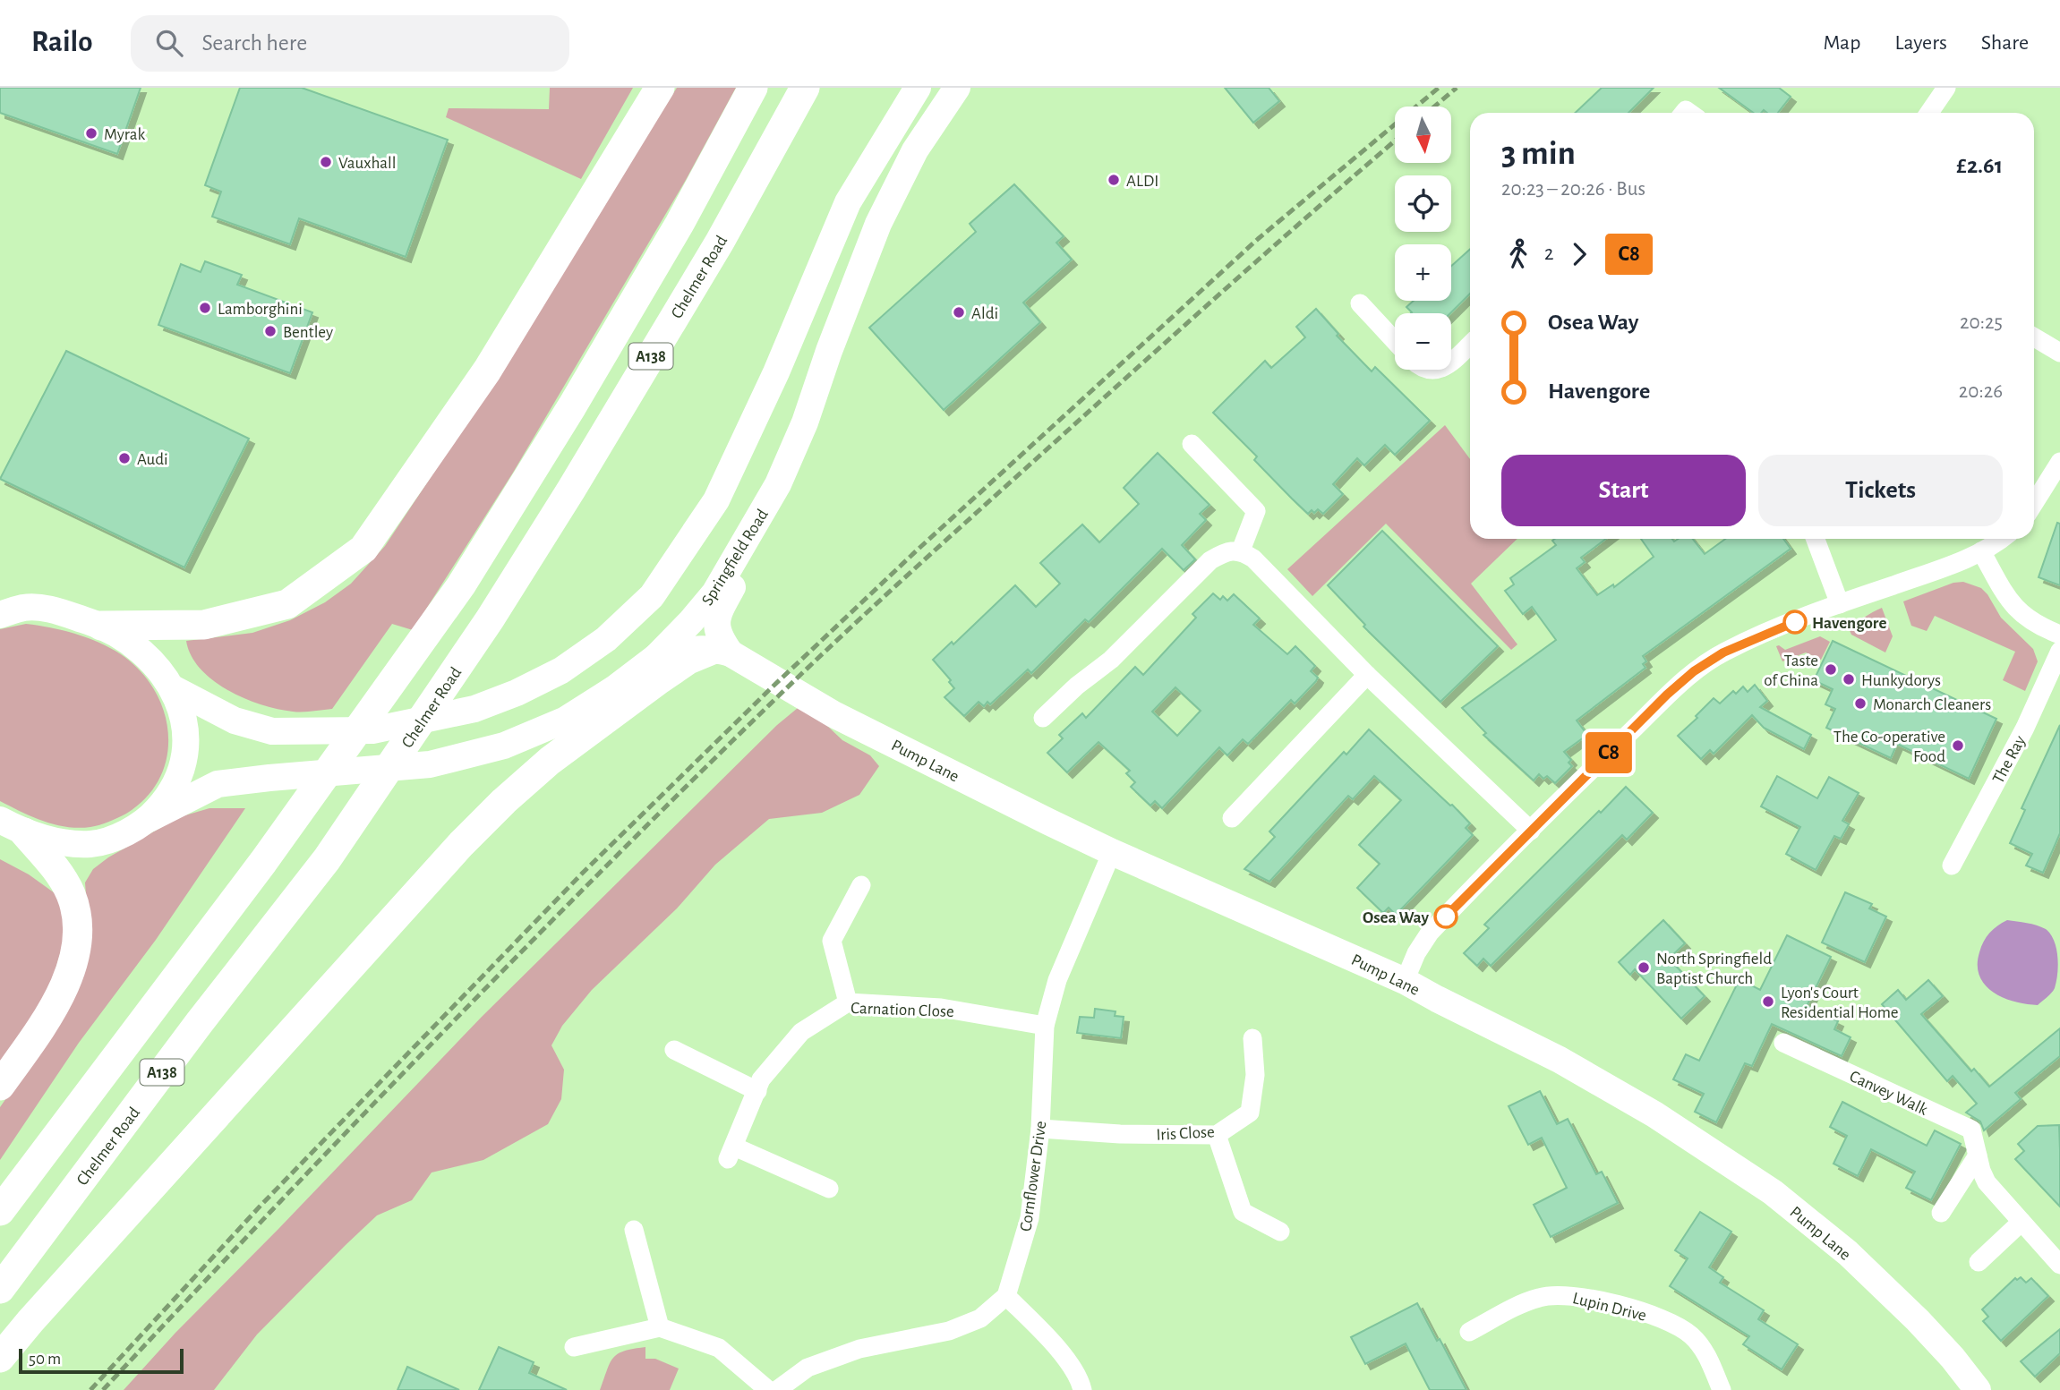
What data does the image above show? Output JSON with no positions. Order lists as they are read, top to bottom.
{
  "streets": {
    "main road": [
      "Chelmer Road",
      "A138",
      "Springfield Road",
      "Pump Lane"
    ],
    "street": [
      "The Ray",
      "Carnation Close",
      "Canvey Walk",
      "Iris Close",
      "Cornflower Drive",
      "Lupin Drive"
    ]
  },
  "crossings": [
    ["Pump Lane", "Cornflower Drive"],
    ["Carnation Close", "Cornflower Drive"],
    ["Iris Close", "Cornflower Drive"]
  ],
  "places": [
    "Myrak",
    "Vauxhall",
    "ALDI",
    "Lamborghini",
    "Aldi",
    "Bentley",
    "Audi",
    "Havengore",
    "Taste of China",
    "Hunkydorys",
    "Monarch Cleaners",
    "The Co-operative Food",
    "Osea Way",
    "North Springfield Baptist Church",
    "Lyon's Court Residential Home"
  ],
  "lines": ["bus line C8"],
  "scale_bar": "50 m",
  "north": "bottom",
  "page": {
    "header": "Railo",
    "search": "Search here",
    "nav": ["Map", "Layers", "Share"],
    "on_map": "C8",
    "map_buttons": ["+", "−"],
    "heading": ["3 min", "20:23 – 20:26 · Bus", "£2.61"],
    "legs": ["2", "C8"],
    "list": [
      {
        "name": "Osea Way",
        "value": "20:25"
      },
      {
        "name": "Havengore",
        "value": "20:26"
      }
    ],
    "buttons": ["Start", "Tickets"],
    "scale": "50 m"
  }
}
